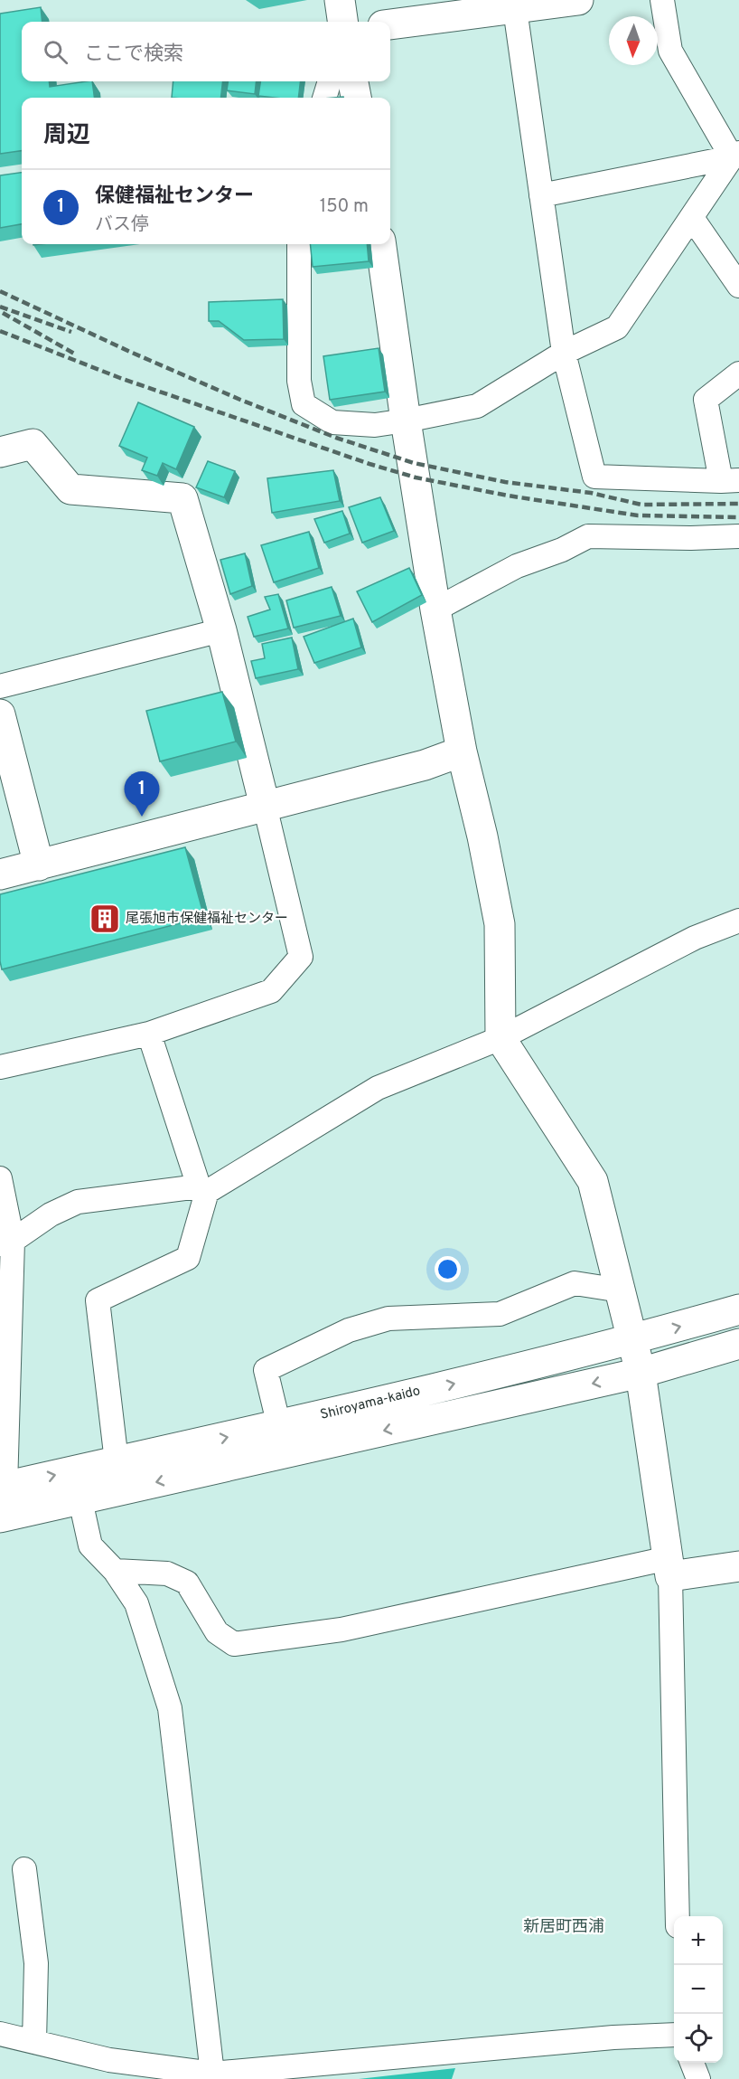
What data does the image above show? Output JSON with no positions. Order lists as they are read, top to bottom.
{
  "streets": {
    "street": ["Shiroyama-kaido"]
  },
  "districts": ["新居町西浦"],
  "places": {
    "building": ["尾張旭市保健福祉センター"]
  },
  "north": "bottom",
  "page": {
    "search": "ここで検索",
    "heading": "周辺",
    "list": [
      {
        "mark": "1",
        "name": "保健福祉センター",
        "note": "バス停",
        "value": "150 m"
      }
    ],
    "pins": "1",
    "map_buttons": ["+", "−"]
  }
}
